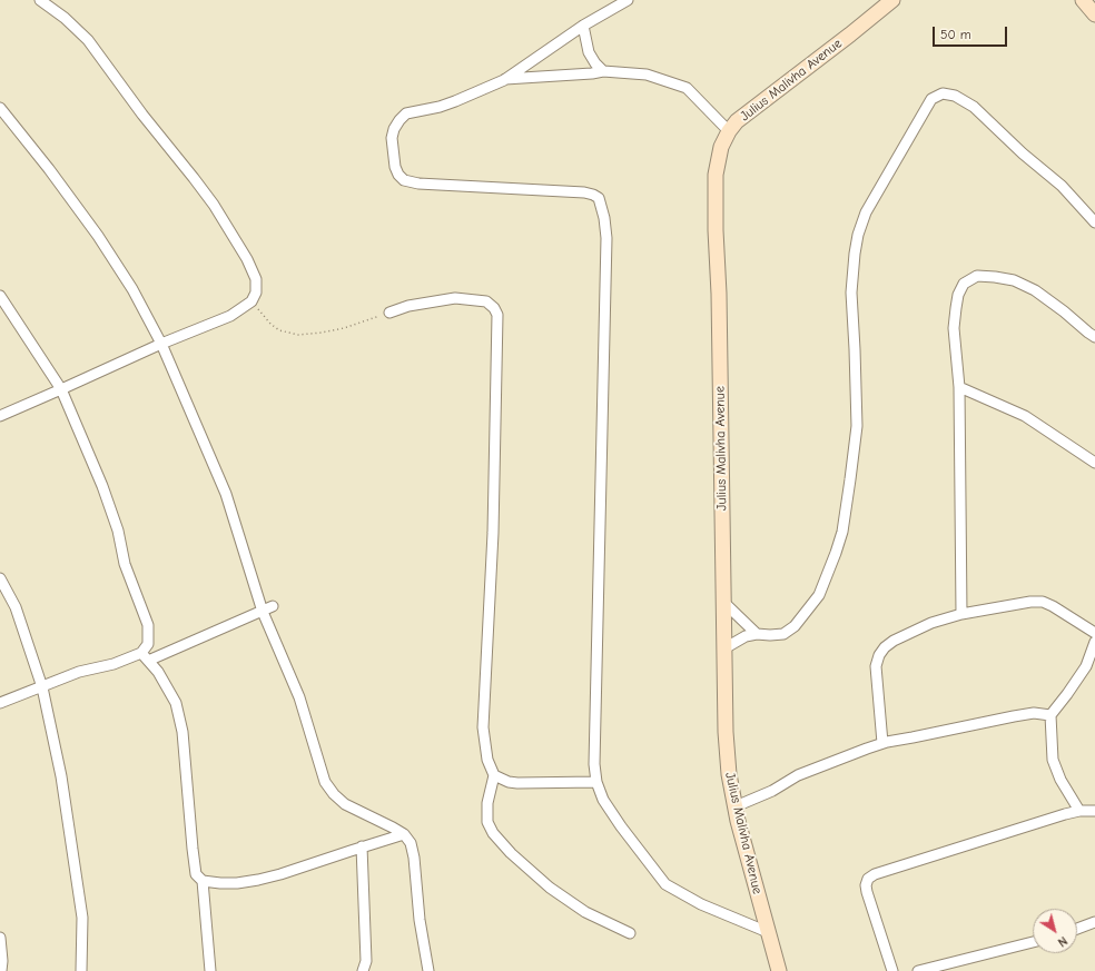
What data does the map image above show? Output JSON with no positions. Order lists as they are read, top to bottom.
{
  "streets": {
    "street": ["Julius Malivha Avenue"]
  },
  "scale_bar": "50 m",
  "north": "bottom right"
}
